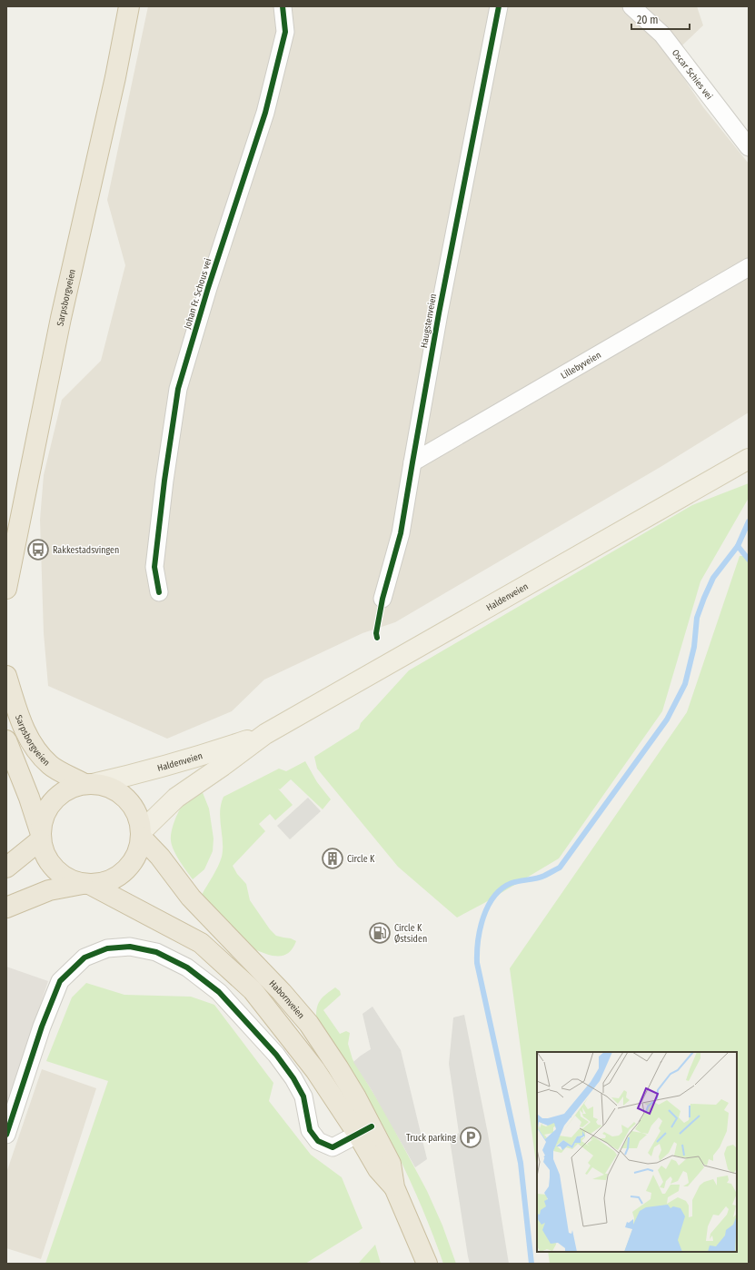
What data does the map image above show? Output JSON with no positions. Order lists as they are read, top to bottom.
{
  "streets": {
    "highway": ["Sarpsborgveien", "Habornveien"],
    "main road": ["Haldenveien"],
    "street": [
      "Oscar Schies vei",
      "Johan Fr. Schous vei",
      "Haugstenveien",
      "Lillebyveien"
    ]
  },
  "crossings": [
    ["Sarpsborgveien", "Haldenveien"],
    ["Sarpsborgveien", "Habornveien"],
    ["Haugstenveien", "Lillebyveien"],
    ["Haldenveien", "Habornveien"]
  ],
  "places": {
    "bus stop": ["Rakkestadsvingen"],
    "building": ["Circle K"],
    "fuel station": ["Circle K Østsiden"],
    "parking": ["Truck parking"]
  },
  "scale_bar": "20 m"
}
